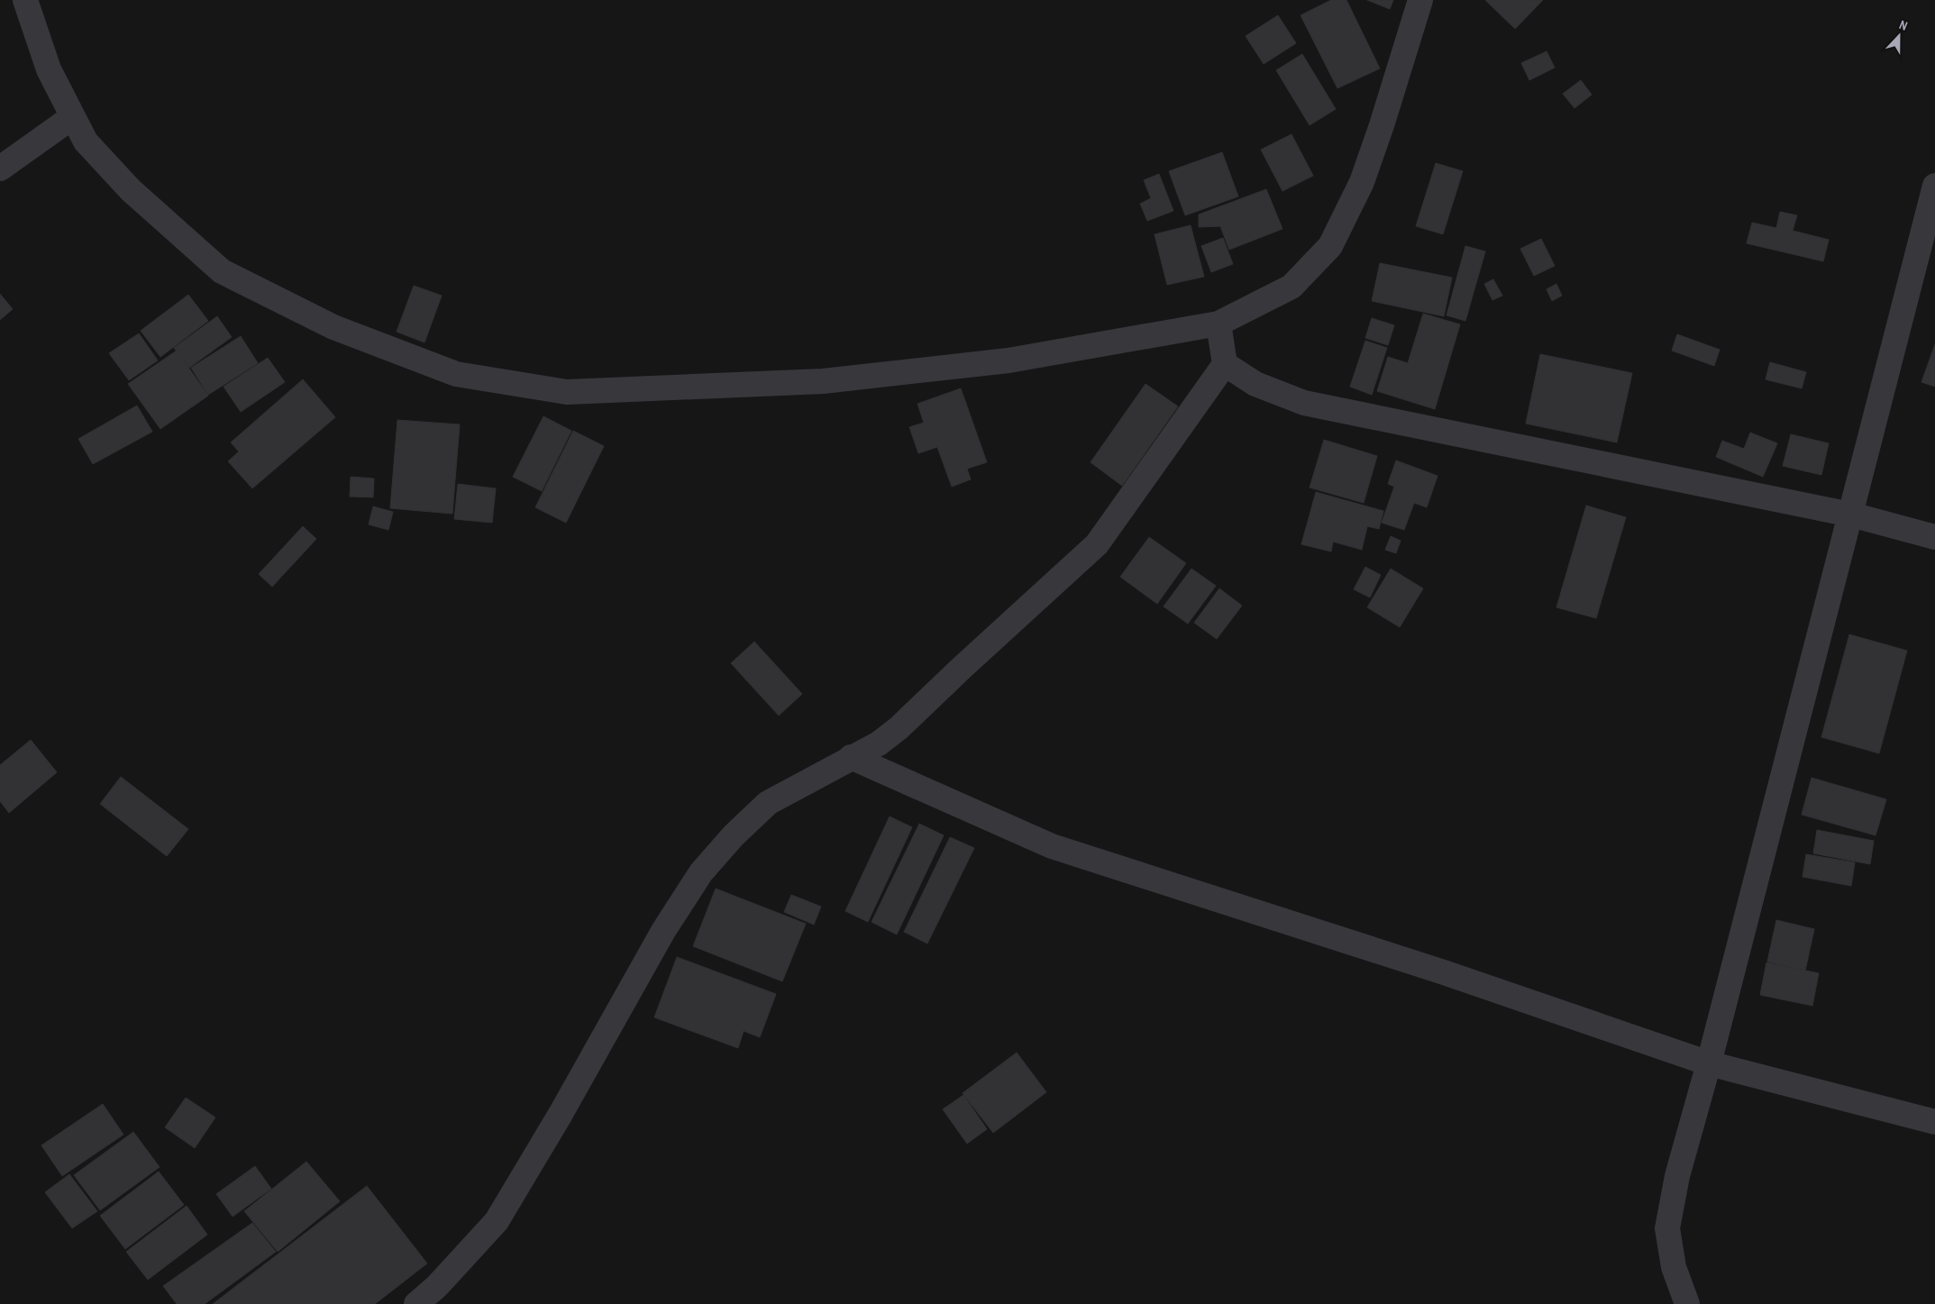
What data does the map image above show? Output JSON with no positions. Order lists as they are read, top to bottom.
{
  "north": "top"
}
